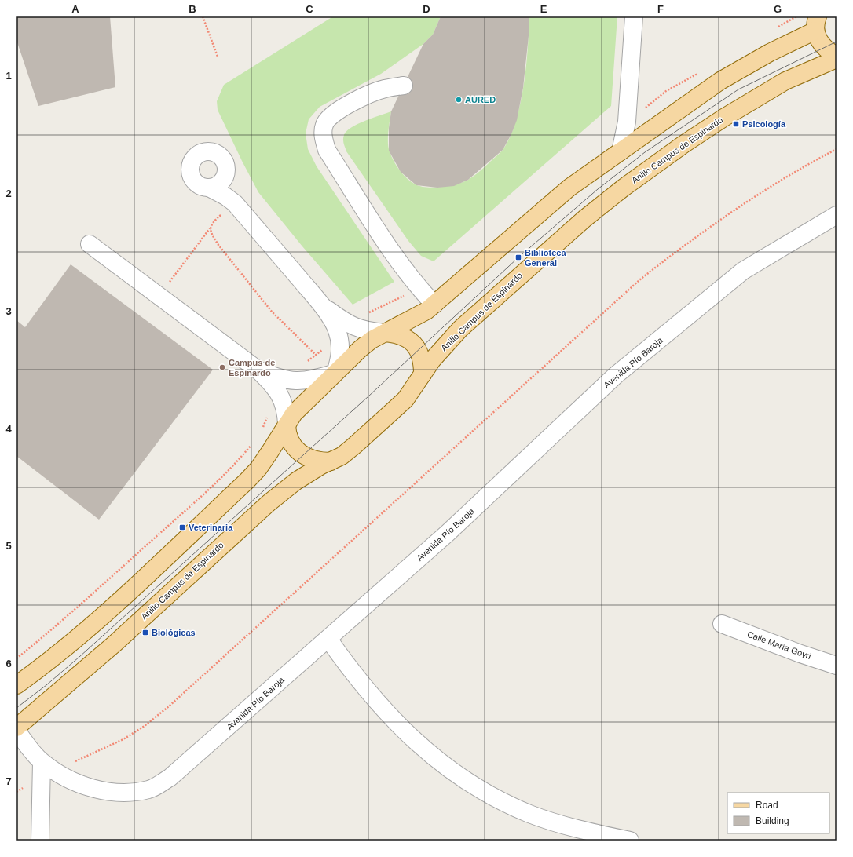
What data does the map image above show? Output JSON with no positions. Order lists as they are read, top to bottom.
{
  "streets": {
    "main road": ["Anillo Campus de Espinardo"],
    "street": ["Avenida Pío Baroja", "Calle María Goyri"]
  },
  "places": {
    "other": ["AURED", "Campus de Espinardo"],
    "transit": [
      "Psicología",
      "Biblioteca General",
      "Veterinaria",
      "Biológicas"
    ]
  },
  "legend": ["Road", "Building"],
  "grid": {
    "columns": [
      "A",
      "B",
      "C",
      "D",
      "E",
      "F",
      "G"
    ],
    "rows": [
      "1",
      "2",
      "3",
      "4",
      "5",
      "6",
      "7"
    ]
  }
}
